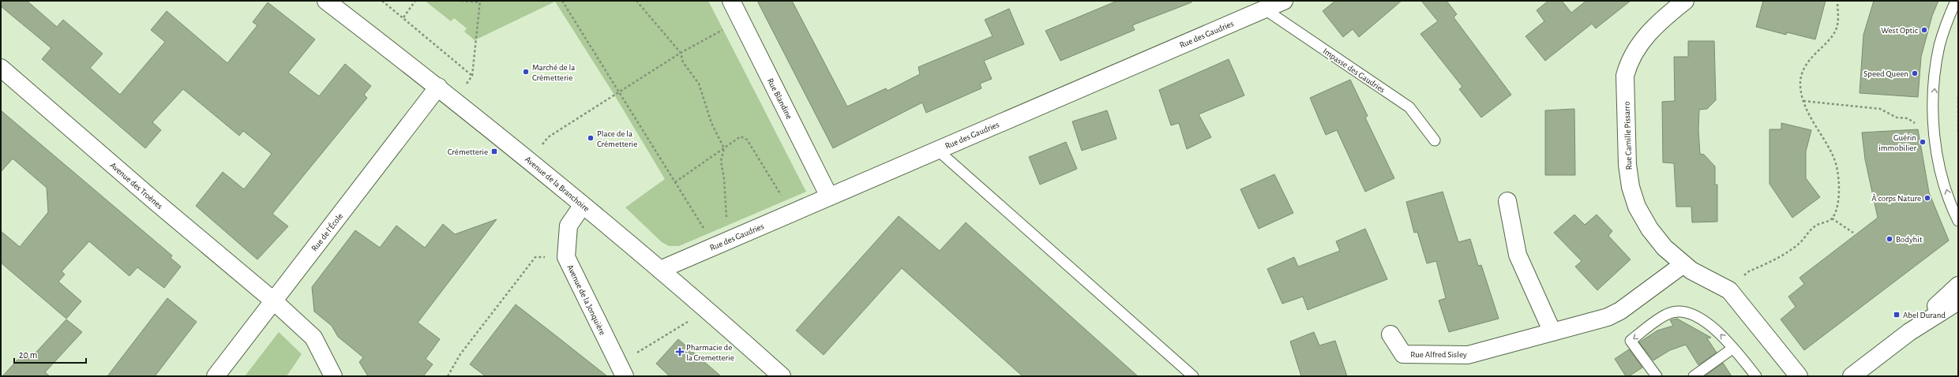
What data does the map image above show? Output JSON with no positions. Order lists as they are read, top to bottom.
{
  "streets": {
    "street": [
      "Rue des Gaudries",
      "Rue Blandine",
      "Rue Camille Pissarro",
      "Avenue de la Branchoire",
      "Avenue des Troènes",
      "Rue de l'École",
      "Avenue de la Jonquière",
      "Rue Alfred Sisley"
    ],
    "lane": ["Impasse des Gaudries"]
  },
  "crossings": [
    ["Rue des Gaudries", "Impasse des Gaudries"],
    ["Rue des Gaudries", "Rue Blandine"],
    ["Rue des Gaudries", "Avenue de la Branchoire"],
    ["Rue Camille Pissarro", "Rue Alfred Sisley"],
    ["Avenue de la Branchoire", "Rue de l'École"],
    ["Avenue de la Branchoire", "Avenue de la Jonquière"],
    ["Avenue des Troènes", "Rue de l'École"]
  ],
  "places": {
    "other": [
      "West Optic",
      "Marché de la Crémetterie",
      "Speed Queen",
      "Place de la Crémetterie",
      "Guérin immobilier",
      "À corps Nature",
      "Bodyhit"
    ],
    "transit": ["Crémetterie", "Abel Durand"],
    "health": ["Pharmacie de la Cremetterie"]
  },
  "scale_bar": "20 m"
}
